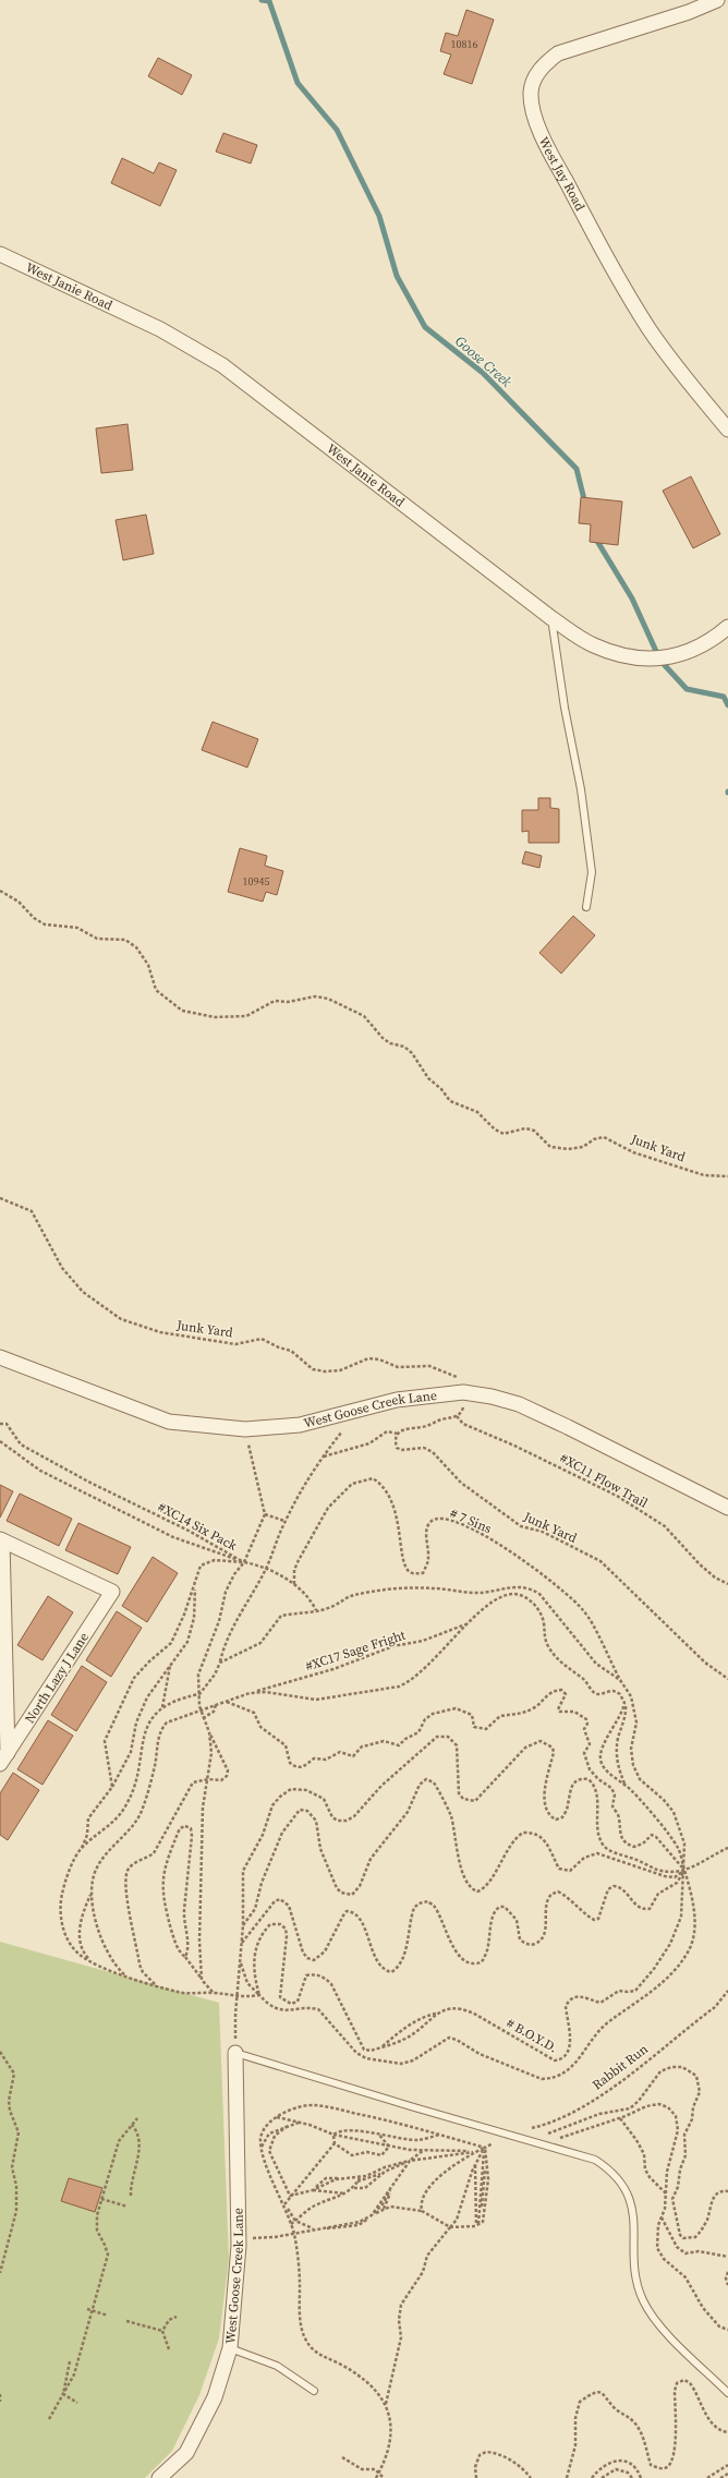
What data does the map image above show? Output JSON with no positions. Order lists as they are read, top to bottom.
{
  "streets": {
    "street": [
      "West Jay Road",
      "West Janie Road",
      "West Goose Creek Lane",
      "North Lazy J Lane"
    ],
    "path": [
      "Junk Yard",
      "#XC11 Flow Trail",
      "# 7 Sins",
      "#XC14 Six Pack",
      "#XC17 Sage Fright",
      "# B.O.Y.D.",
      "Rabbit Run"
    ]
  },
  "crossings": [
    ["Junk Yard", "West Goose Creek Lane"],
    ["Junk Yard", "#XC11 Flow Trail"]
  ],
  "water": ["Goose Creek"],
  "house_numbers": ["10816", "10945"]
}
